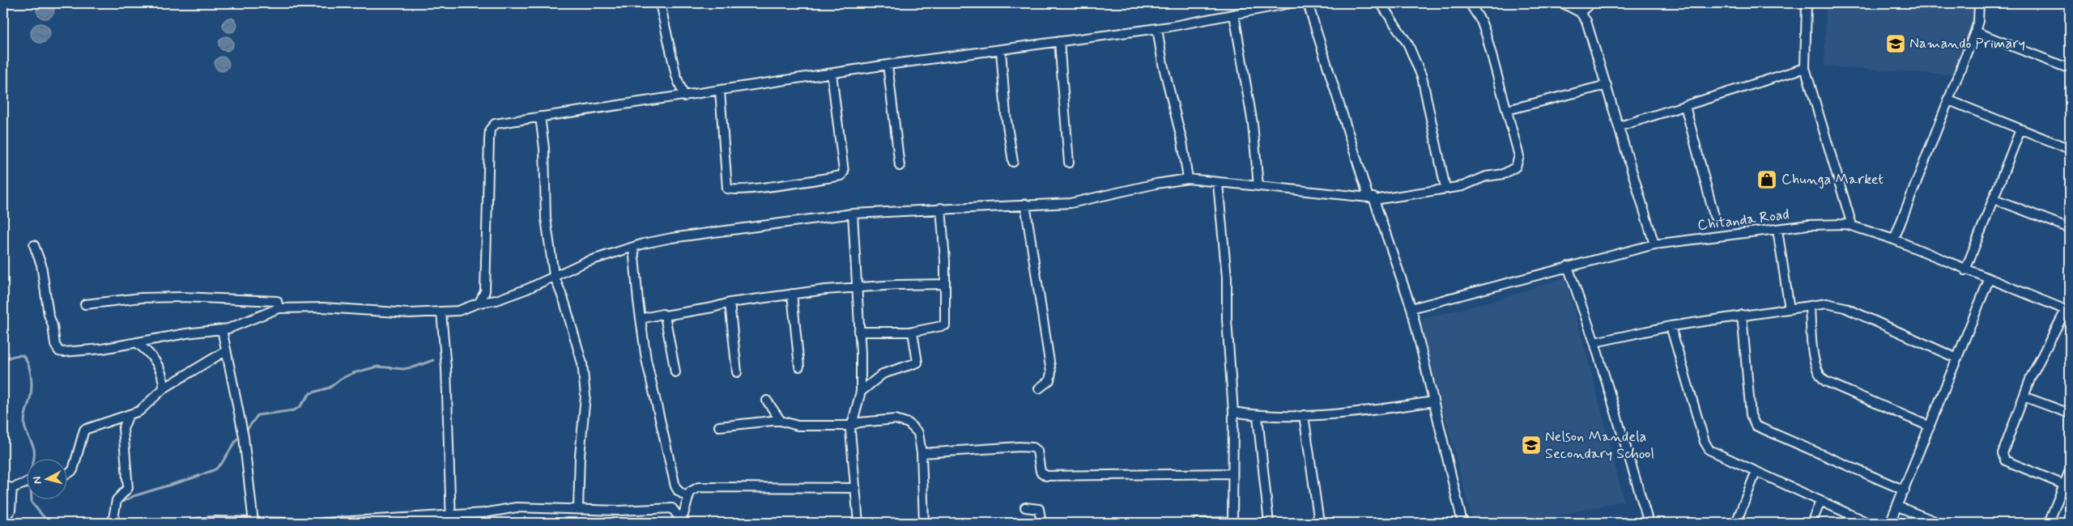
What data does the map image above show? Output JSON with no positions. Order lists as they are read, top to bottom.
{
  "streets": {
    "street": ["Chitanda Road"]
  },
  "places": {
    "school or university": ["Namando Primary", "Nelson Mandela Secondary School"],
    "shop": ["Chunga Market"]
  },
  "north": "left"
}
